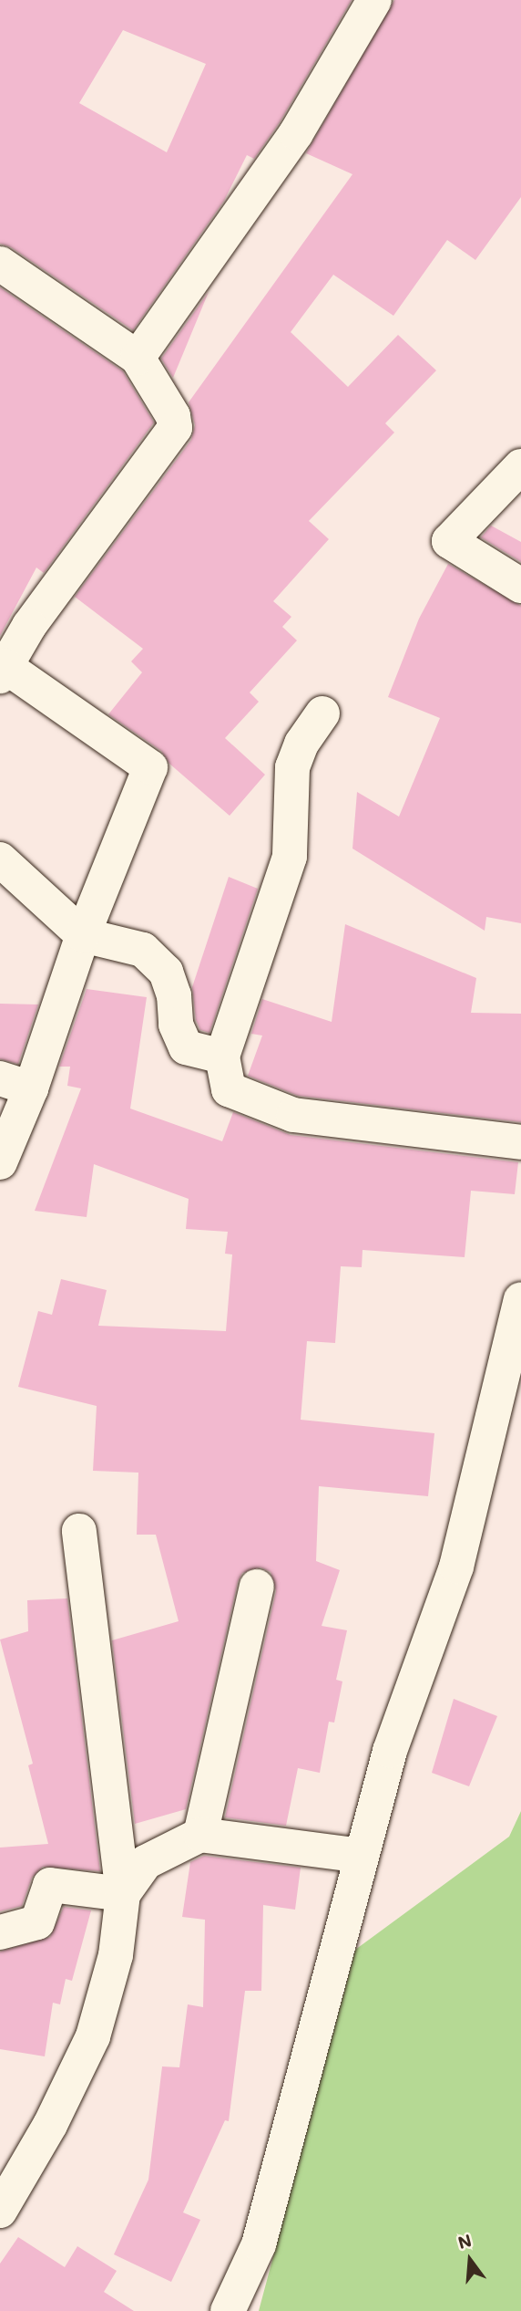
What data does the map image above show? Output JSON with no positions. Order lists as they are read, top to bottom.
{
  "north": "top"
}
